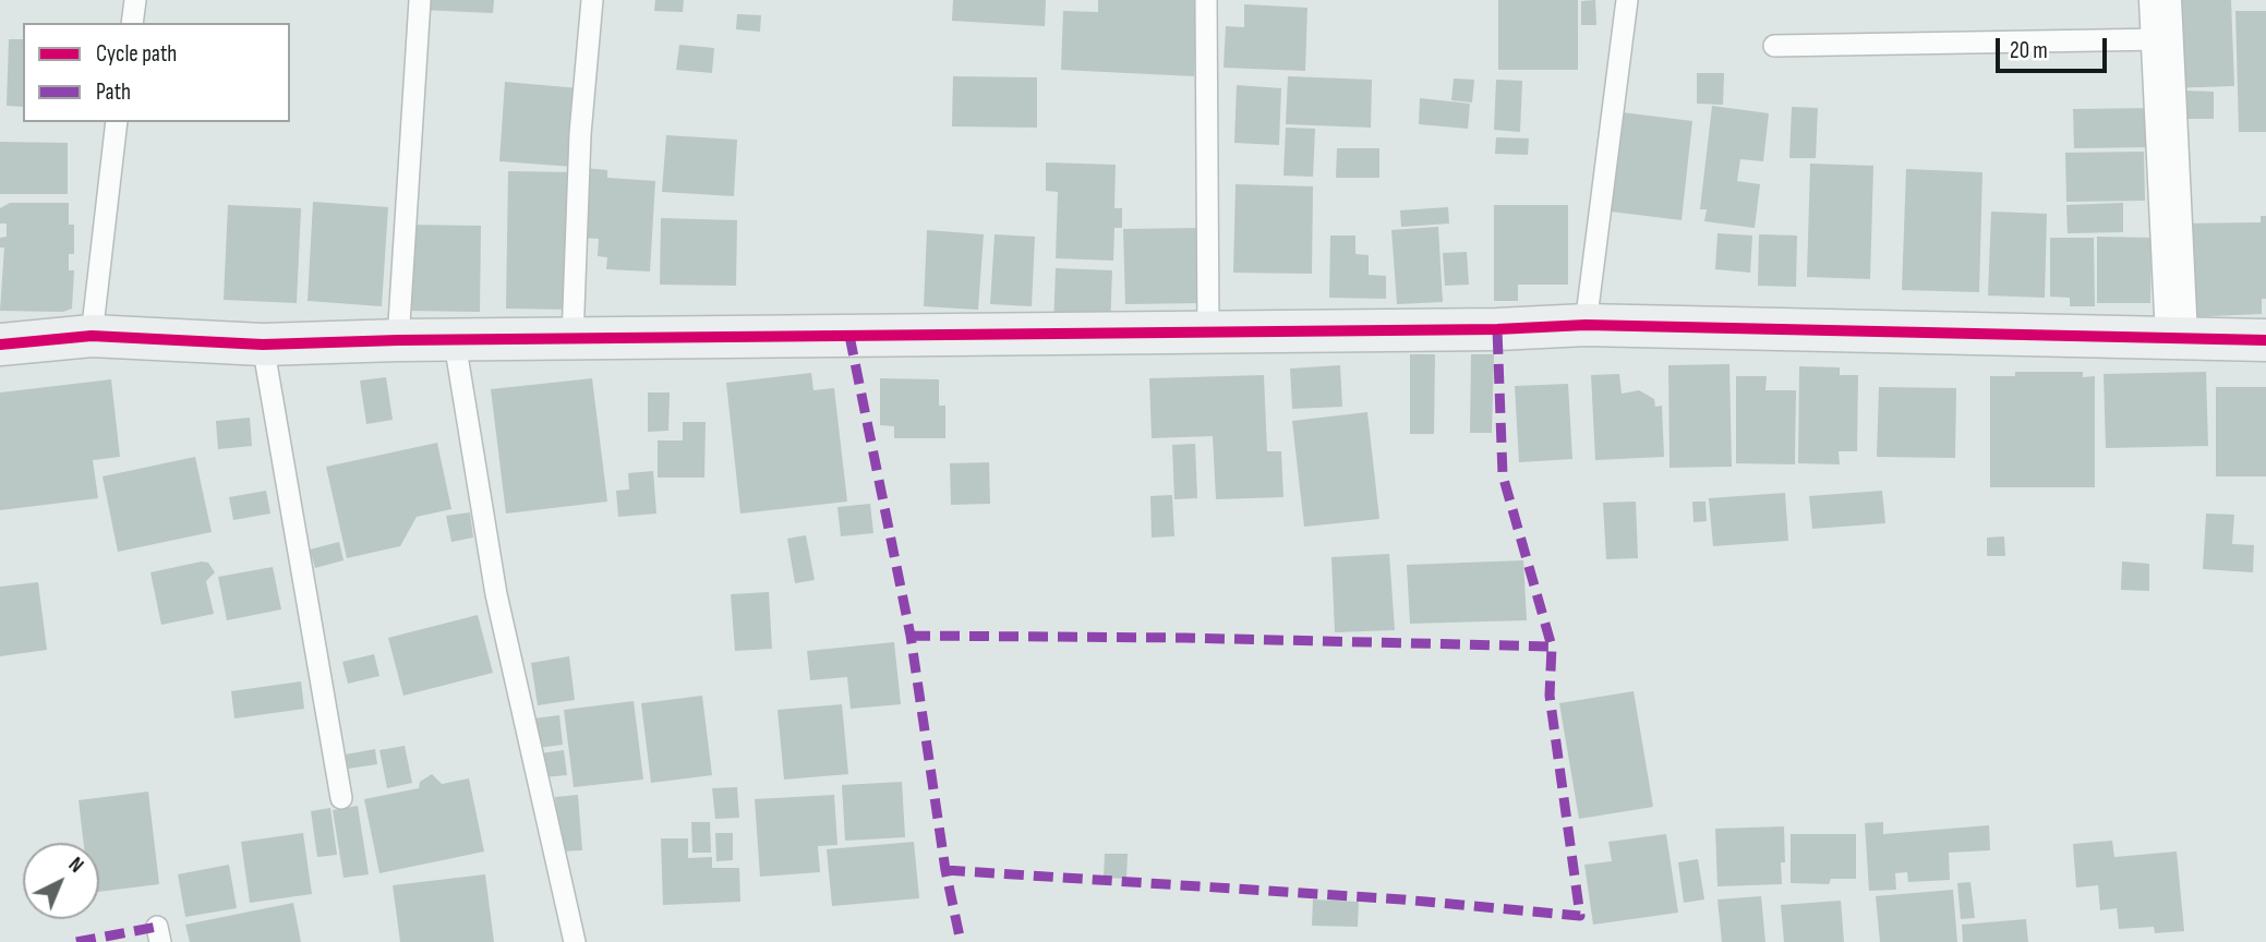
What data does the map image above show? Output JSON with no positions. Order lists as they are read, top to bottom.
{
  "legend": ["Cycle path", "Path"],
  "scale_bar": "20 m",
  "north": "top right"
}
